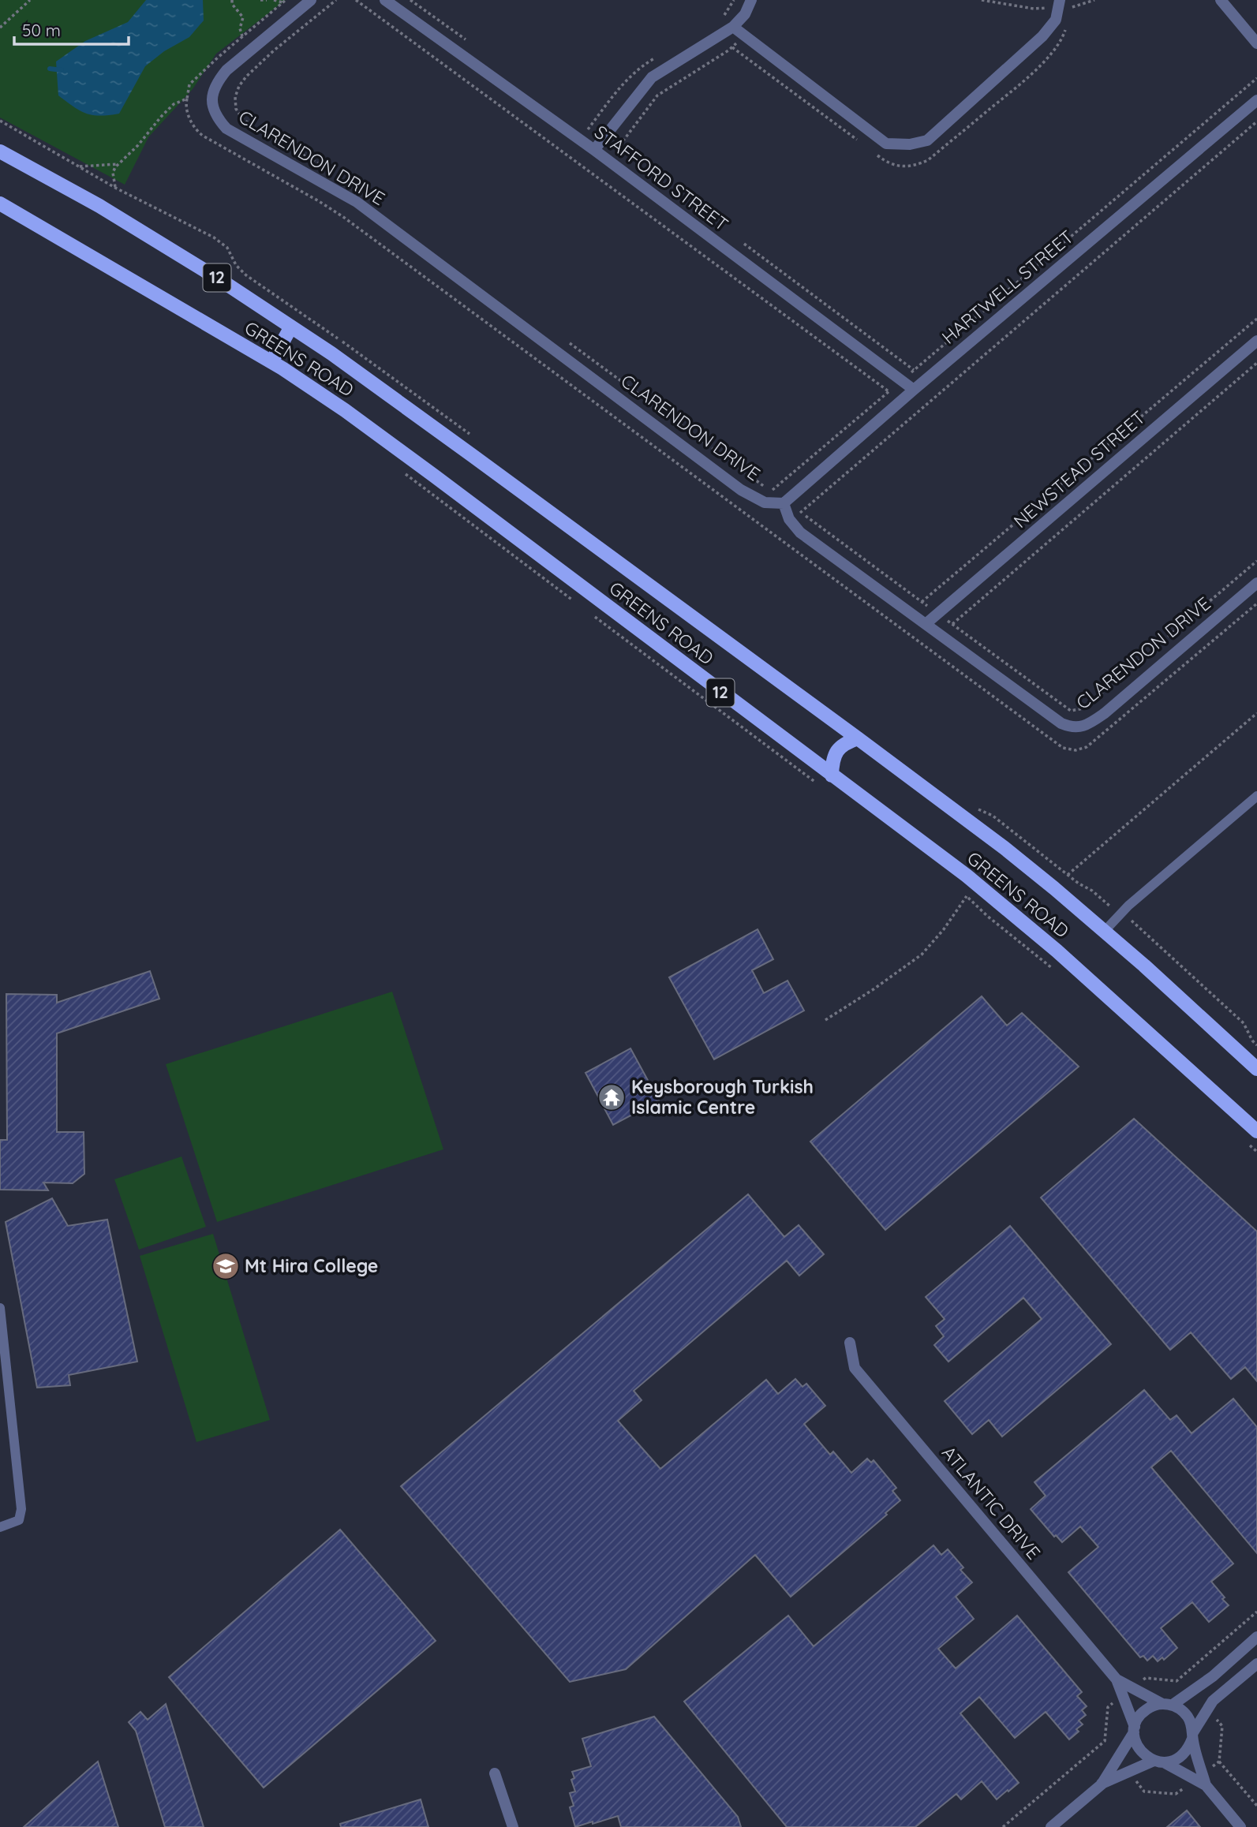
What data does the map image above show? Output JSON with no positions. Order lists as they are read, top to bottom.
{
  "streets": {
    "main road": ["12", "GREENS ROAD"],
    "street": [
      "CLARENDON DRIVE",
      "STAFFORD STREET",
      "HARTWELL STREET",
      "NEWSTEAD STREET",
      "ATLANTIC DRIVE"
    ]
  },
  "crossings": [
    ["CLARENDON DRIVE", "HARTWELL STREET"],
    ["CLARENDON DRIVE", "NEWSTEAD STREET"],
    ["STAFFORD STREET", "HARTWELL STREET"]
  ],
  "places": {
    "temple": ["Keysborough Turkish Islamic Centre"],
    "school or university": ["Mt Hira College"]
  },
  "scale_bar": "50 m"
}
